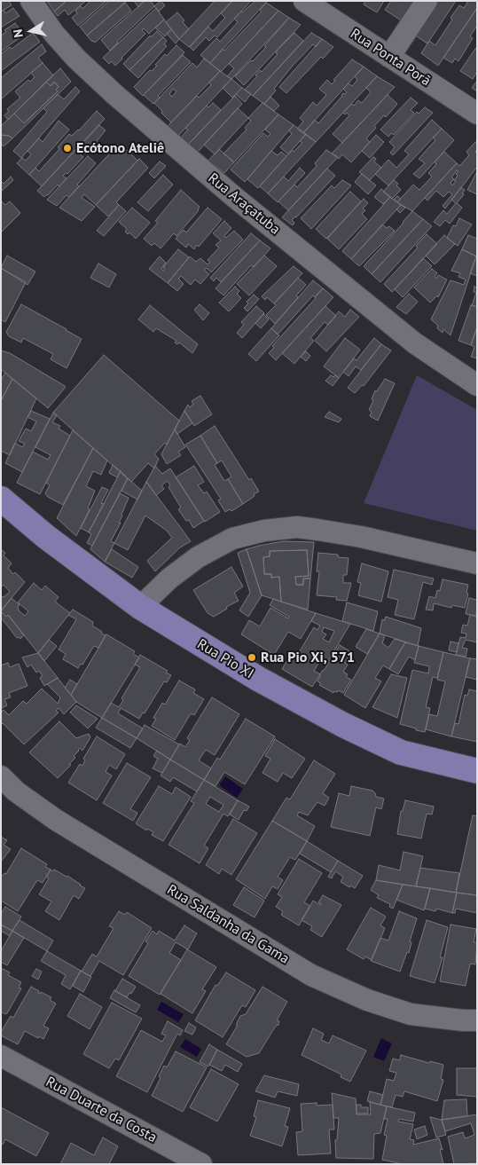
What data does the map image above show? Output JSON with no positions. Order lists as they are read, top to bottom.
{
  "streets": {
    "main road": ["Rua Pio XI"],
    "street": [
      "Rua Ponta Porã",
      "Rua Araçatuba",
      "Rua Saldanha da Gama",
      "Rua Duarte da Costa"
    ]
  },
  "places": ["Ecótono Ateliê", "Rua Pio Xi, 571"],
  "north": "left"
}
